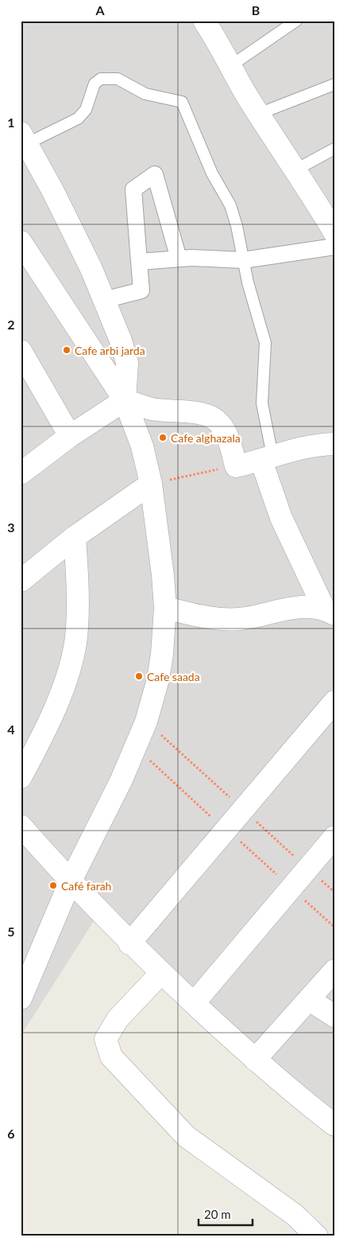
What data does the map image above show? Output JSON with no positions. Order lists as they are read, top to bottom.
{
  "places": [
    "Cafe arbi jarda",
    "Cafe alghazala",
    "Cafe saada",
    "Café farah"
  ],
  "scale_bar": "20 m",
  "grid": {
    "columns": ["A", "B"],
    "rows": [
      "1",
      "2",
      "3",
      "4",
      "5",
      "6"
    ]
  }
}
